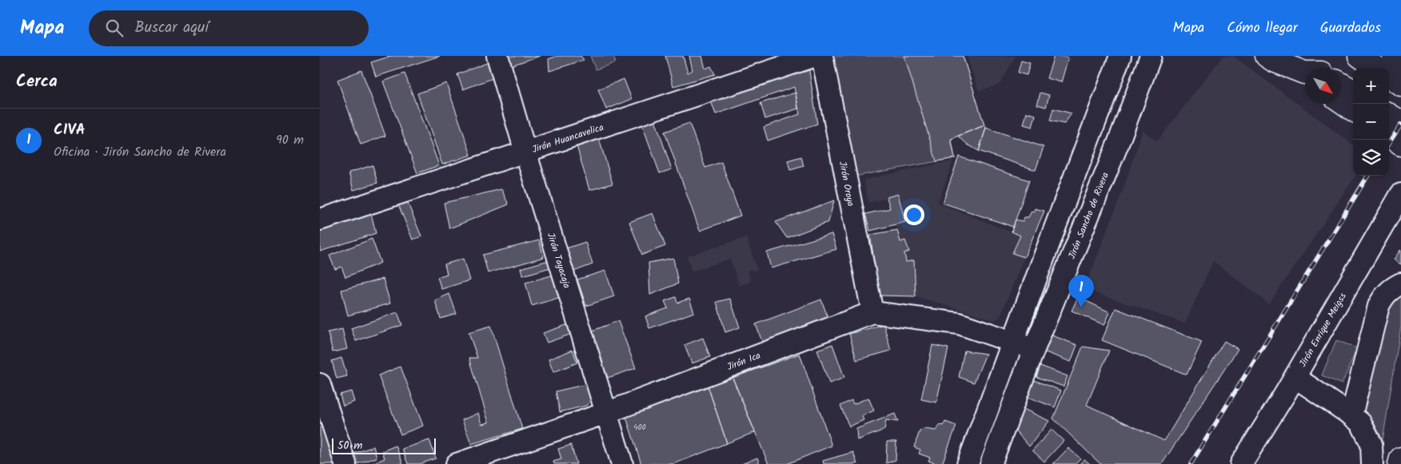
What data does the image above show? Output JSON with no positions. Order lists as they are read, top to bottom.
{
  "streets": {
    "street": [
      "Jirón Huancavelica",
      "Jirón Oroya",
      "Jirón Sancho de Rivera",
      "Jirón Tayacaja",
      "Jirón Enrique Meigss",
      "Jirón Ica"
    ]
  },
  "crossings": [
    ["Jirón Huancavelica", "Jirón Tayacaja"],
    ["Jirón Oroya", "Jirón Ica"],
    ["Jirón Sancho de Rivera", "Jirón Ica"],
    ["Jirón Tayacaja", "Jirón Ica"]
  ],
  "house_numbers": ["400"],
  "scale_bar": "50 m",
  "north": "bottom right",
  "page": {
    "header": "Mapa",
    "search": "Buscar aquí",
    "nav": ["Mapa", "Cómo llegar", "Guardados"],
    "heading": "Cerca",
    "map_buttons": ["+", "−"],
    "list": [
      {
        "mark": "1",
        "name": "CIVA",
        "note": "Oficina · Jirón Sancho de Rivera",
        "value": "90 m"
      }
    ],
    "pins": "1",
    "scale": "50 m"
  }
}
